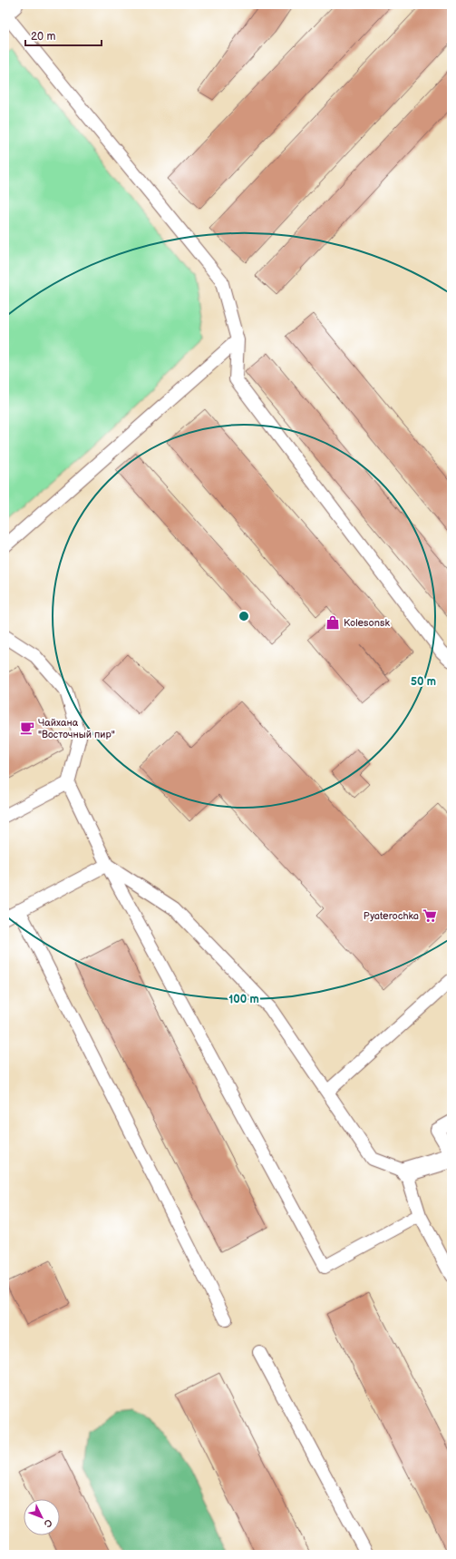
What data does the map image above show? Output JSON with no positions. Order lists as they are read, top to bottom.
{
  "places": {
    "shop": ["Kolesonsk"],
    "cafe": ["Чайхана \"Восточный пир\""],
    "supermarket": ["Pyaterochka"]
  },
  "scale_bar": "20 m",
  "north": "bottom right",
  "rings": ["50 m", "100 m"]
}
